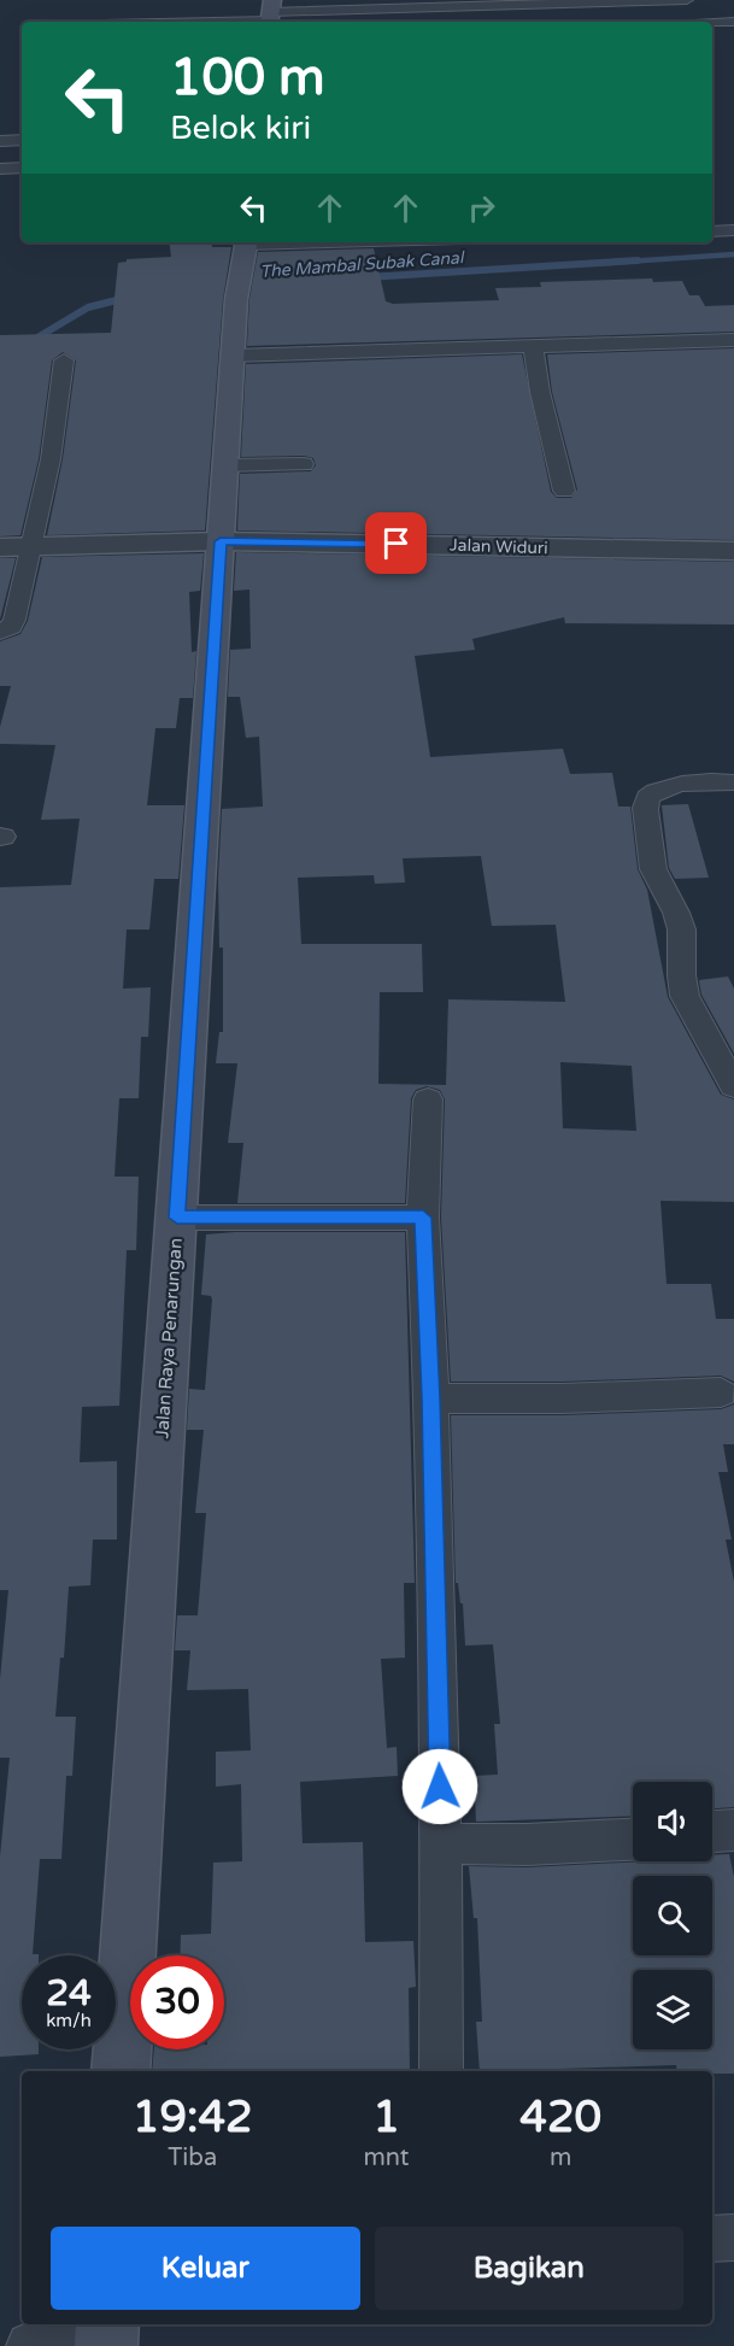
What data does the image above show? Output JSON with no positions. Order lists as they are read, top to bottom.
{
  "streets": {
    "main road": ["Jalan Raya Penarungan"],
    "street": ["Jalan Widuri"]
  },
  "crossings": [
    ["Jalan Widuri", "Jalan Raya Penarungan"]
  ],
  "water": ["The Mambal Subak Canal"],
  "page": {
    "turn": ["100 m", "Belok kiri"],
    "speed": "24 km/h",
    "limit": "30",
    "eta": [
      "19:42",
      "Tiba",
      "1",
      "mnt",
      "420",
      "m"
    ],
    "buttons": ["Keluar", "Bagikan"]
  }
}
